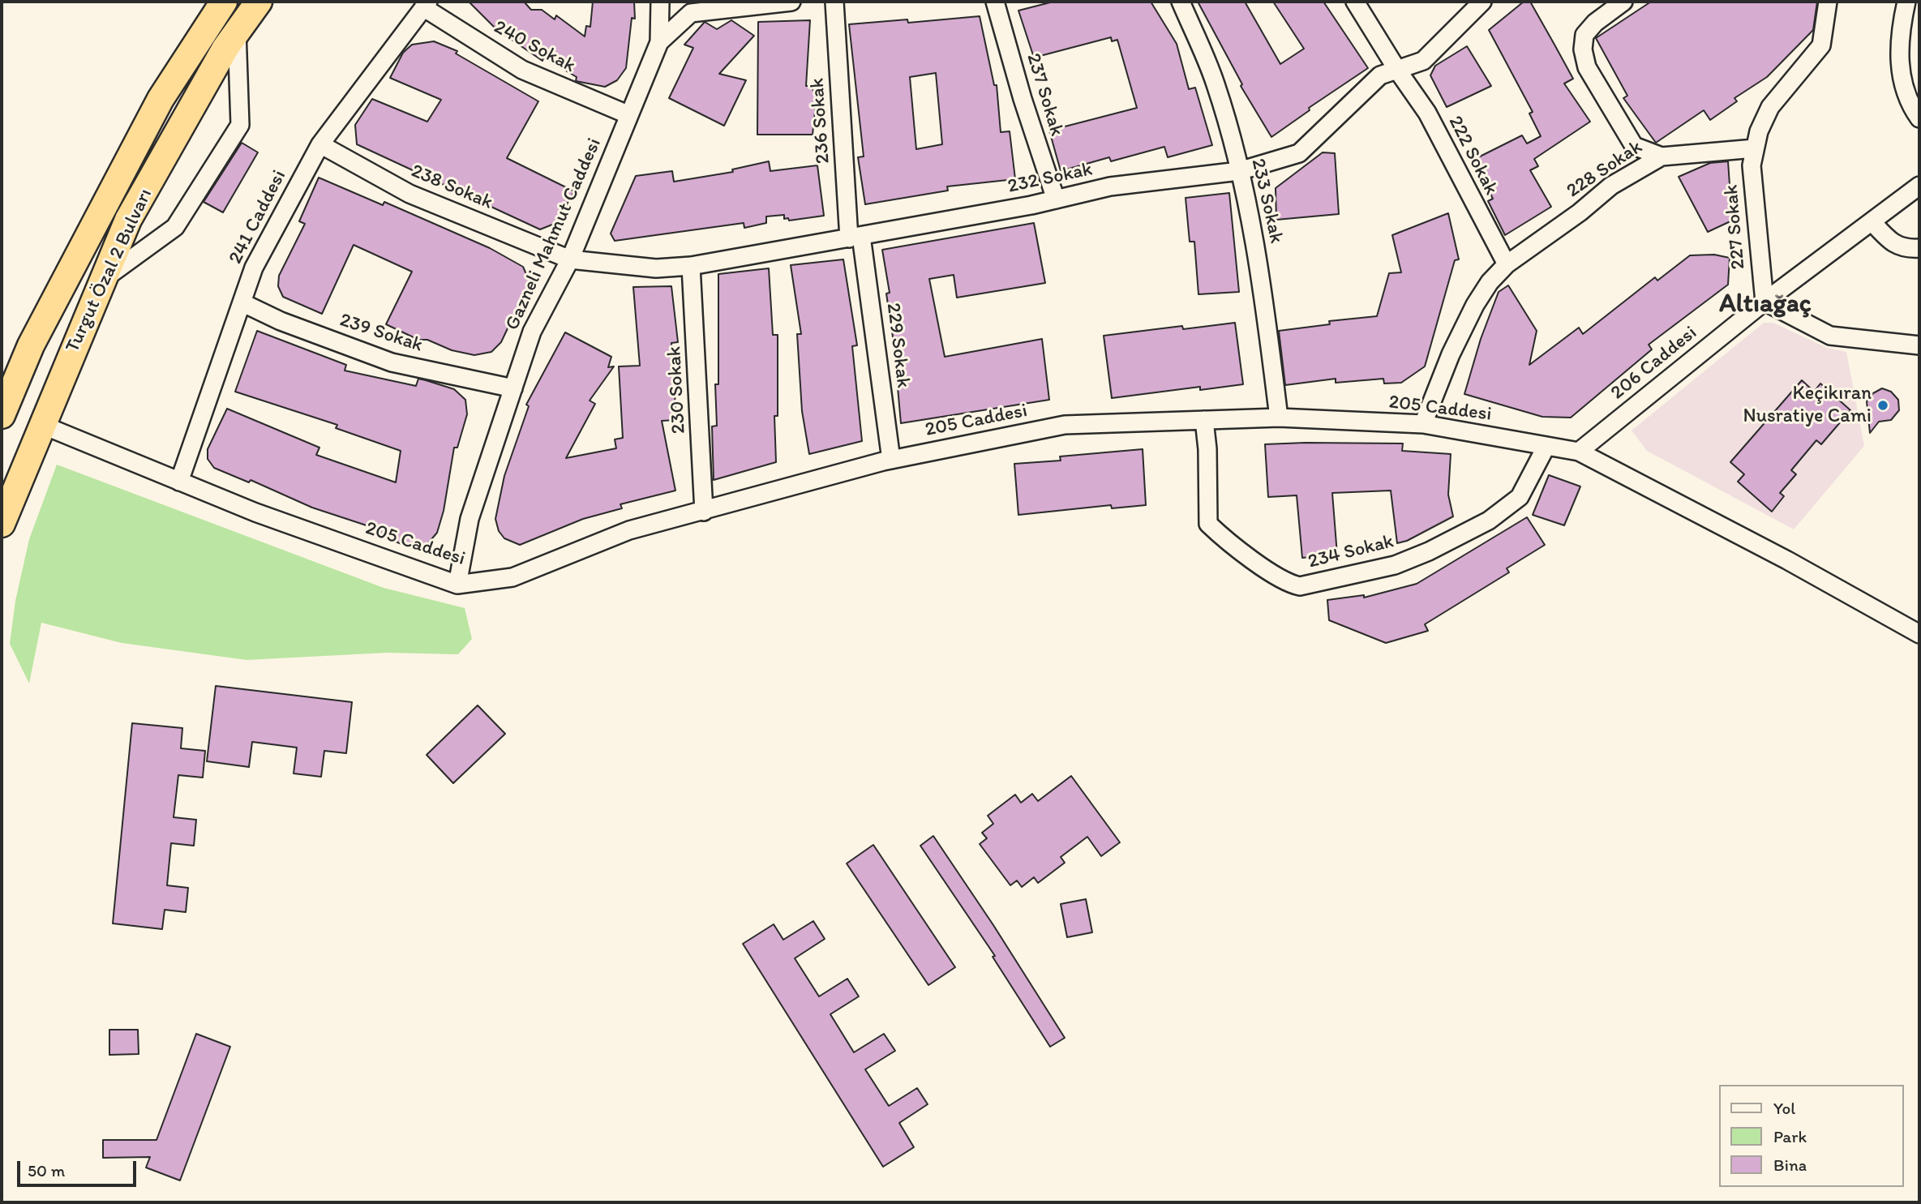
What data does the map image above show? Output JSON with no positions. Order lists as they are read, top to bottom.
{
  "streets": {
    "highway": ["Turgut Özal 2 Bulvarı"],
    "street": [
      "240 Sokak",
      "237 Sokak",
      "236 Sokak",
      "222 Sokak",
      "228 Sokak",
      "232 Sokak",
      "238 Sokak",
      "233 Sokak",
      "241 Caddesi",
      "227 Sokak",
      "Gazneli Mahmut Caddesi",
      "239 Sokak",
      "229 Sokak",
      "206 Caddesi",
      "230 Sokak",
      "205 Caddesi",
      "234 Sokak"
    ]
  },
  "crossings": [
    ["240 Sokak", "241 Caddesi"],
    ["240 Sokak", "Gazneli Mahmut Caddesi"],
    ["237 Sokak", "232 Sokak"],
    ["236 Sokak", "232 Sokak"],
    ["236 Sokak", "229 Sokak"],
    ["222 Sokak", "228 Sokak"],
    ["222 Sokak", "232 Sokak"],
    ["228 Sokak", "227 Sokak"],
    ["228 Sokak", "205 Caddesi"],
    ["232 Sokak", "238 Sokak"],
    ["232 Sokak", "233 Sokak"],
    ["232 Sokak", "Gazneli Mahmut Caddesi"],
    ["232 Sokak", "229 Sokak"],
    ["232 Sokak", "230 Sokak"],
    ["238 Sokak", "241 Caddesi"],
    ["238 Sokak", "Gazneli Mahmut Caddesi"],
    ["233 Sokak", "205 Caddesi"],
    ["241 Caddesi", "239 Sokak"],
    ["241 Caddesi", "205 Caddesi"],
    ["227 Sokak", "206 Caddesi"],
    ["Gazneli Mahmut Caddesi", "239 Sokak"],
    ["Gazneli Mahmut Caddesi", "205 Caddesi"],
    ["Turgut Özal 2 Bulvarı", "205 Caddesi"],
    ["229 Sokak", "205 Caddesi"],
    ["206 Caddesi", "205 Caddesi"],
    ["230 Sokak", "205 Caddesi"],
    ["205 Caddesi", "234 Sokak"]
  ],
  "districts": ["Altıağaç"],
  "places": ["Keçikıran Nusratiye Cami"],
  "legend": ["Yol", "Park", "Bina"],
  "scale_bar": "50 m"
}
